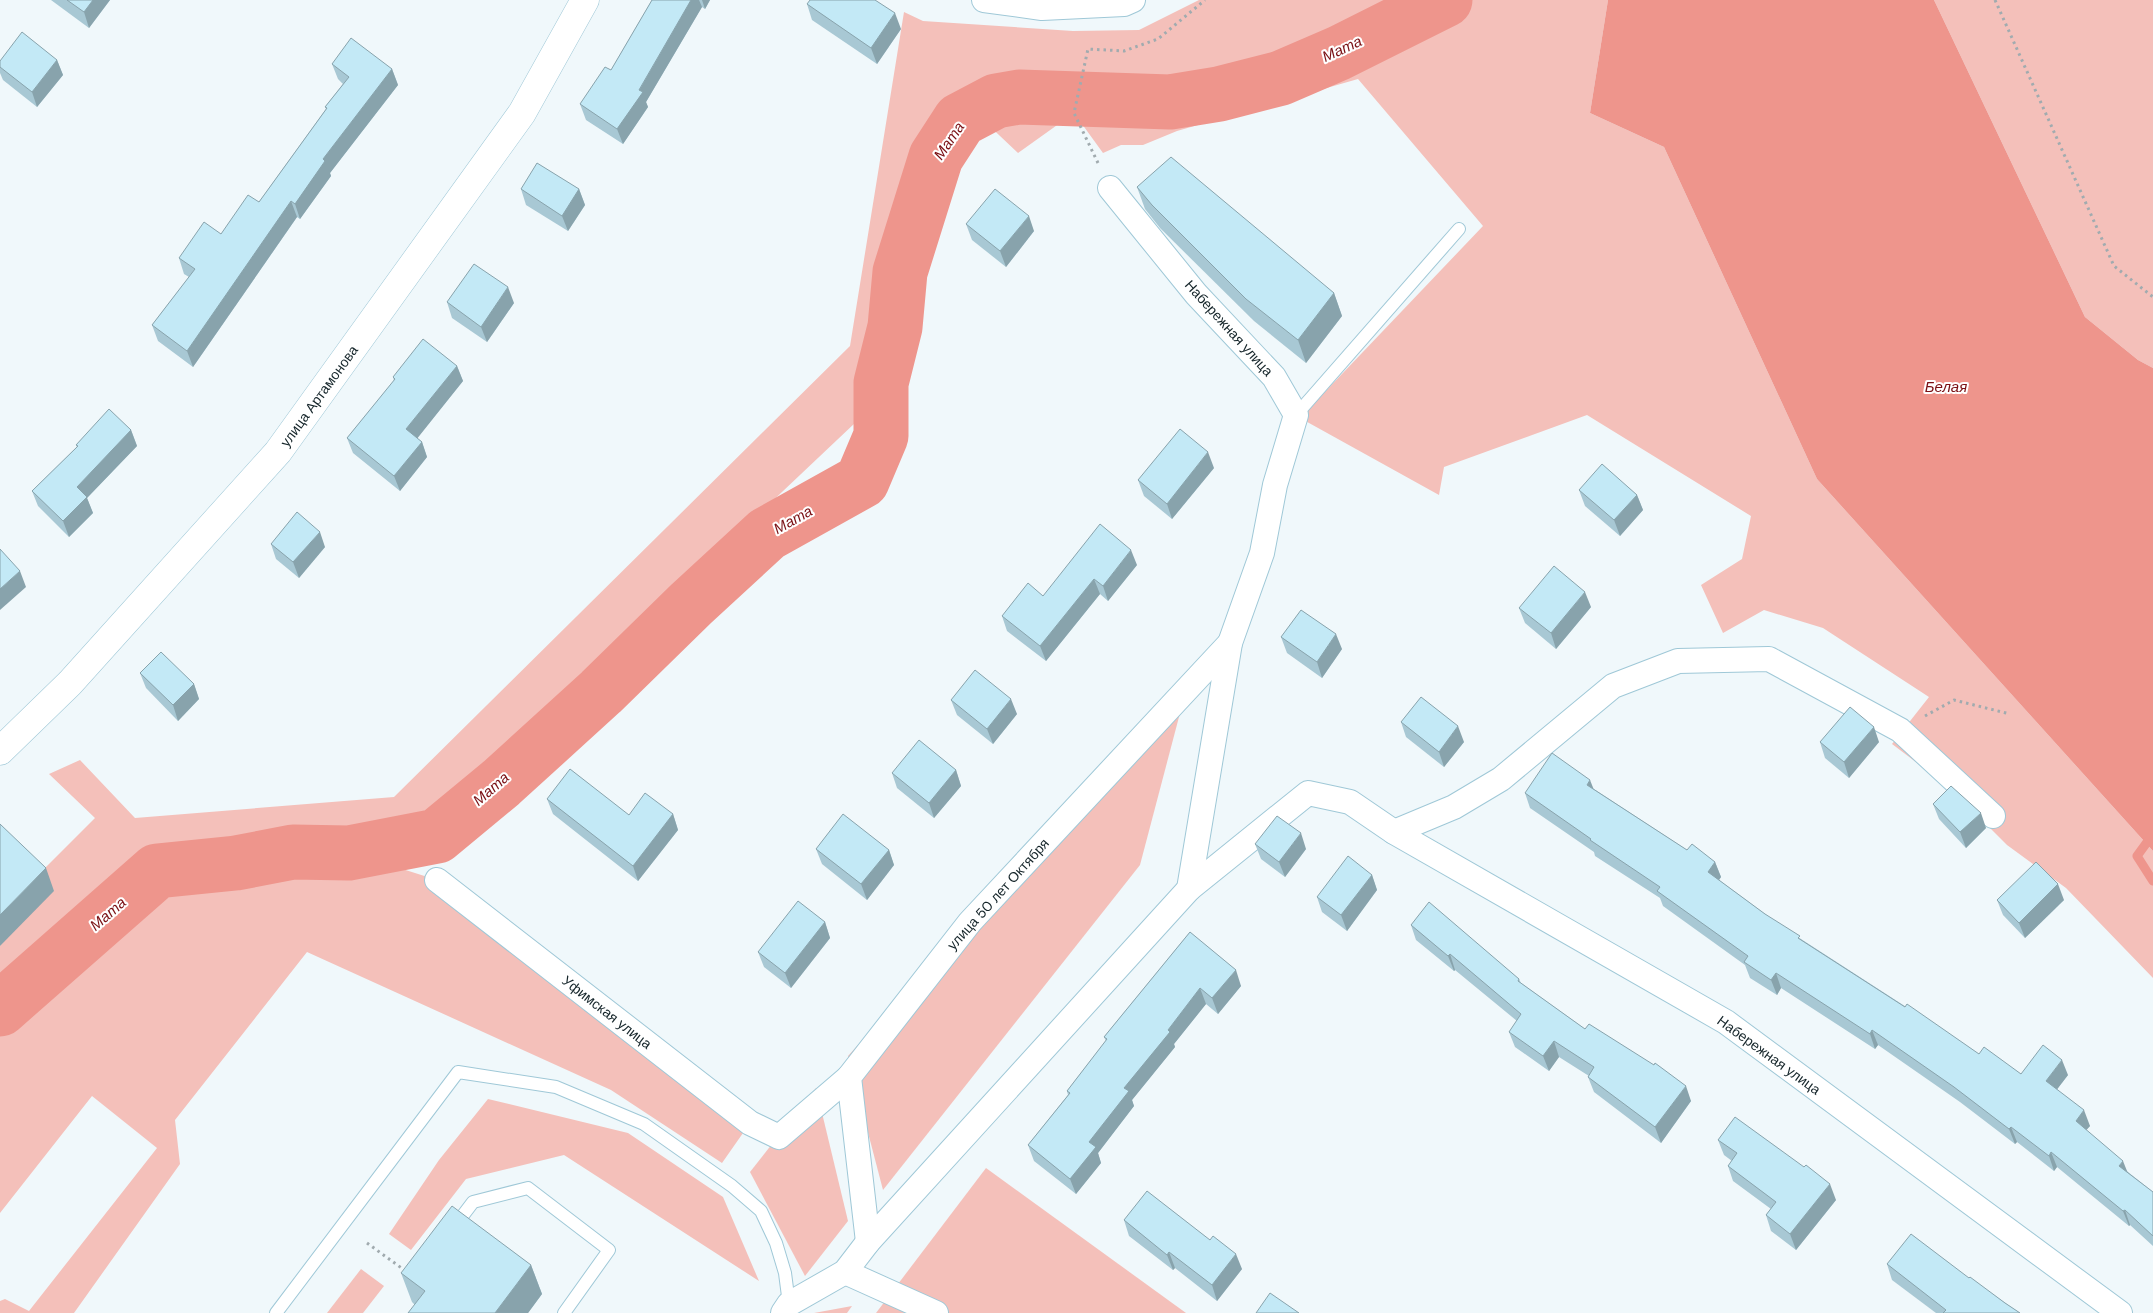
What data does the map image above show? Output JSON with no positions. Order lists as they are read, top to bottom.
{
  "streets": {
    "street": [
      "Набережная улица",
      "улица Артамонова",
      "улица 50 лет Октября",
      "Уфимская улица"
    ]
  },
  "crossings": [
    ["Набережная улица", "улица 50 лет Октября"],
    ["улица 50 лет Октября", "Уфимская улица"]
  ],
  "water": ["Мата", "Белая"]
}
